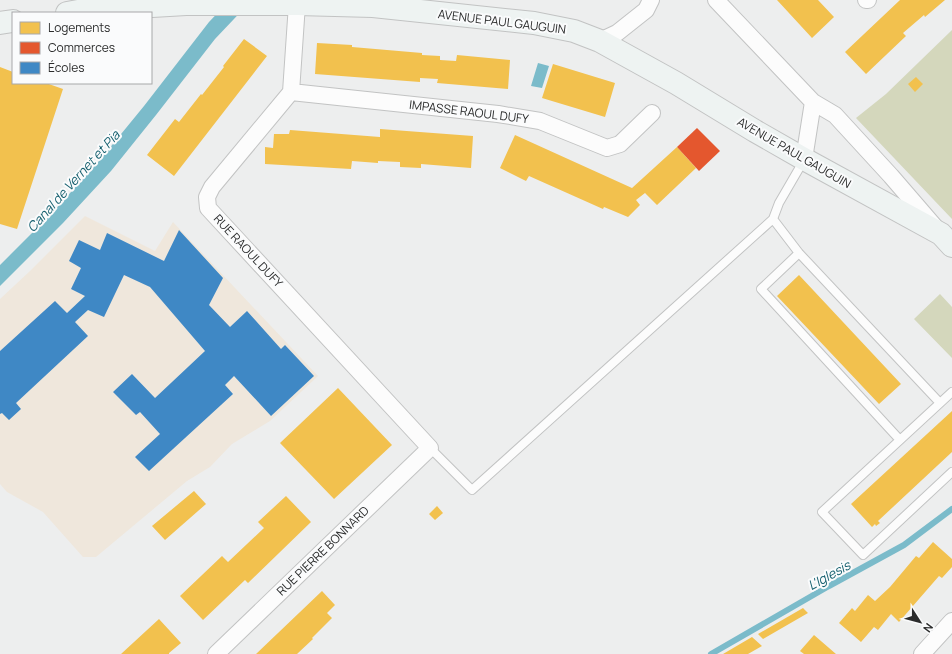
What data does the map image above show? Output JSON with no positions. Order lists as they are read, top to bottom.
{
  "streets": {
    "street": [
      "AVENUE PAUL GAUGUIN",
      "IMPASSE RAOUL DUFY",
      "RUE RAOUL DUFY",
      "RUE PIERRE BONNARD"
    ]
  },
  "crossings": [
    ["IMPASSE RAOUL DUFY", "RUE RAOUL DUFY"],
    ["RUE RAOUL DUFY", "RUE PIERRE BONNARD"]
  ],
  "water": ["Canal de Vernet et Pia", "L'Iglesis"],
  "legend": ["Logements", "Commerces", "Écoles"],
  "north": "bottom right"
}
